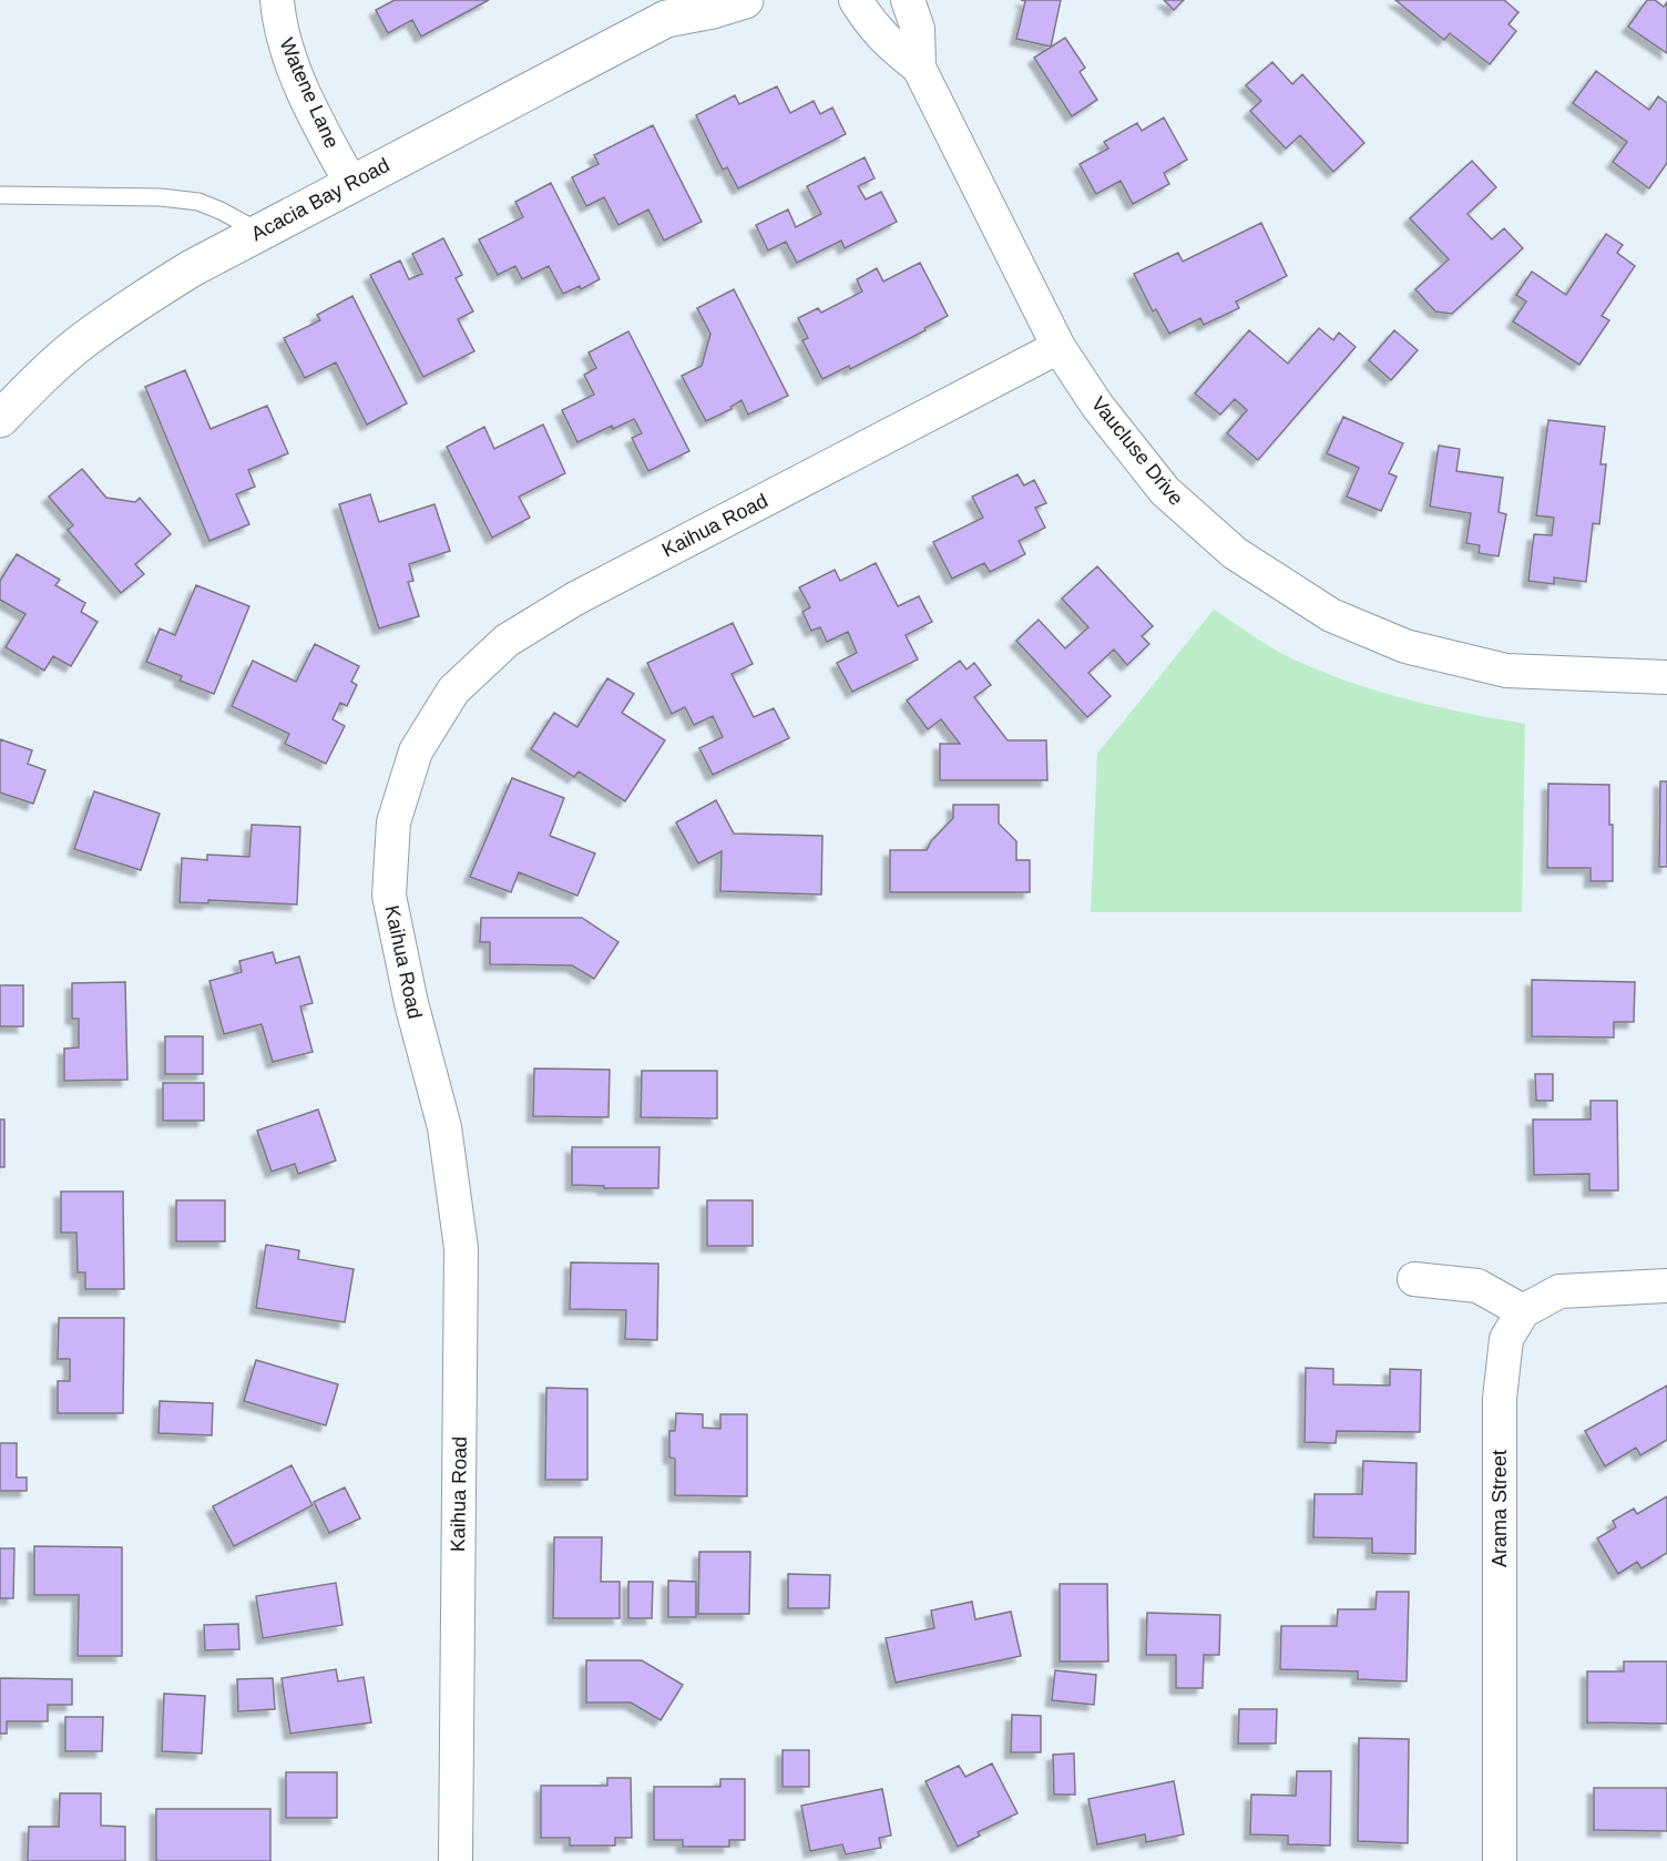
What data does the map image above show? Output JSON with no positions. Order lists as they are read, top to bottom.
{
  "streets": {
    "street": [
      "Watene Lane",
      "Acacia Bay Road",
      "Vaucluse Drive",
      "Kaihua Road",
      "Arama Street"
    ]
  },
  "crossings": [
    ["Watene Lane", "Acacia Bay Road"],
    ["Vaucluse Drive", "Kaihua Road"]
  ]
}
